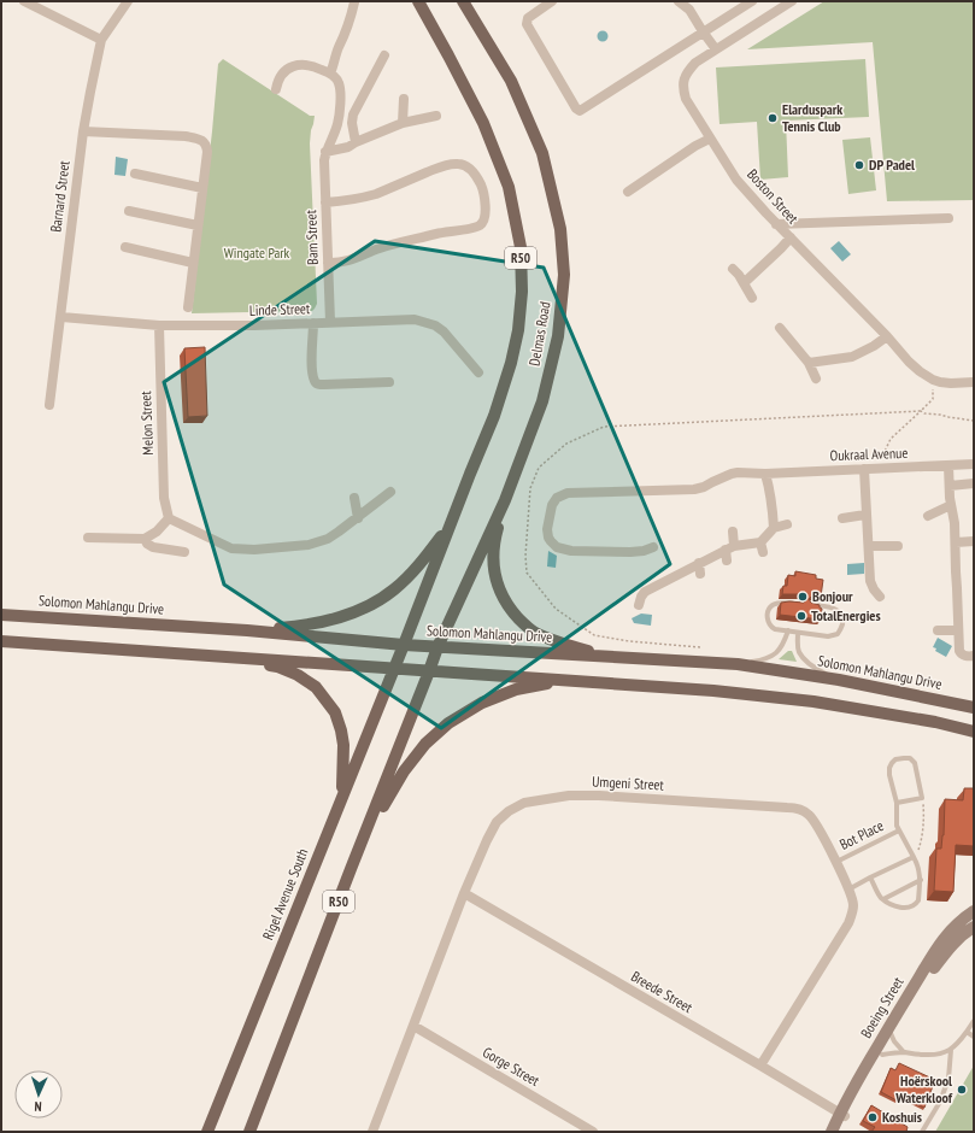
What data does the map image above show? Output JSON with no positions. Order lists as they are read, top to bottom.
{
  "streets": {
    "main road": [
      "R50",
      "Delmas Road",
      "Solomon Mahlangu Drive",
      "Rigel Avenue South"
    ],
    "street": [
      "Barnard Street",
      "Boston Street",
      "Bam Street",
      "Linde Street",
      "Melon Street",
      "Oukraal Avenue",
      "Umgeni Street",
      "Breede Street",
      "Boeing Street",
      "Gorge Street"
    ],
    "lane": ["Bot Place"]
  },
  "crossings": [
    ["Barnard Street", "Linde Street"],
    ["Bam Street", "Linde Street"],
    ["R50", "Delmas Road"],
    ["Linde Street", "Melon Street"],
    ["Delmas Road", "Solomon Mahlangu Drive"],
    ["Delmas Road", "Rigel Avenue South"],
    ["Umgeni Street", "Bot Place"],
    ["Umgeni Street", "Breede Street"],
    ["Umgeni Street", "Gorge Street"],
    ["Breede Street", "Boeing Street"]
  ],
  "parks": ["Wingate Park"],
  "places": [
    "Elarduspark Tennis Club",
    "DP Padel",
    "Bonjour",
    "TotalEnergies",
    "Hoërskool Waterkloof",
    "Koshuis"
  ],
  "north": "bottom"
}
